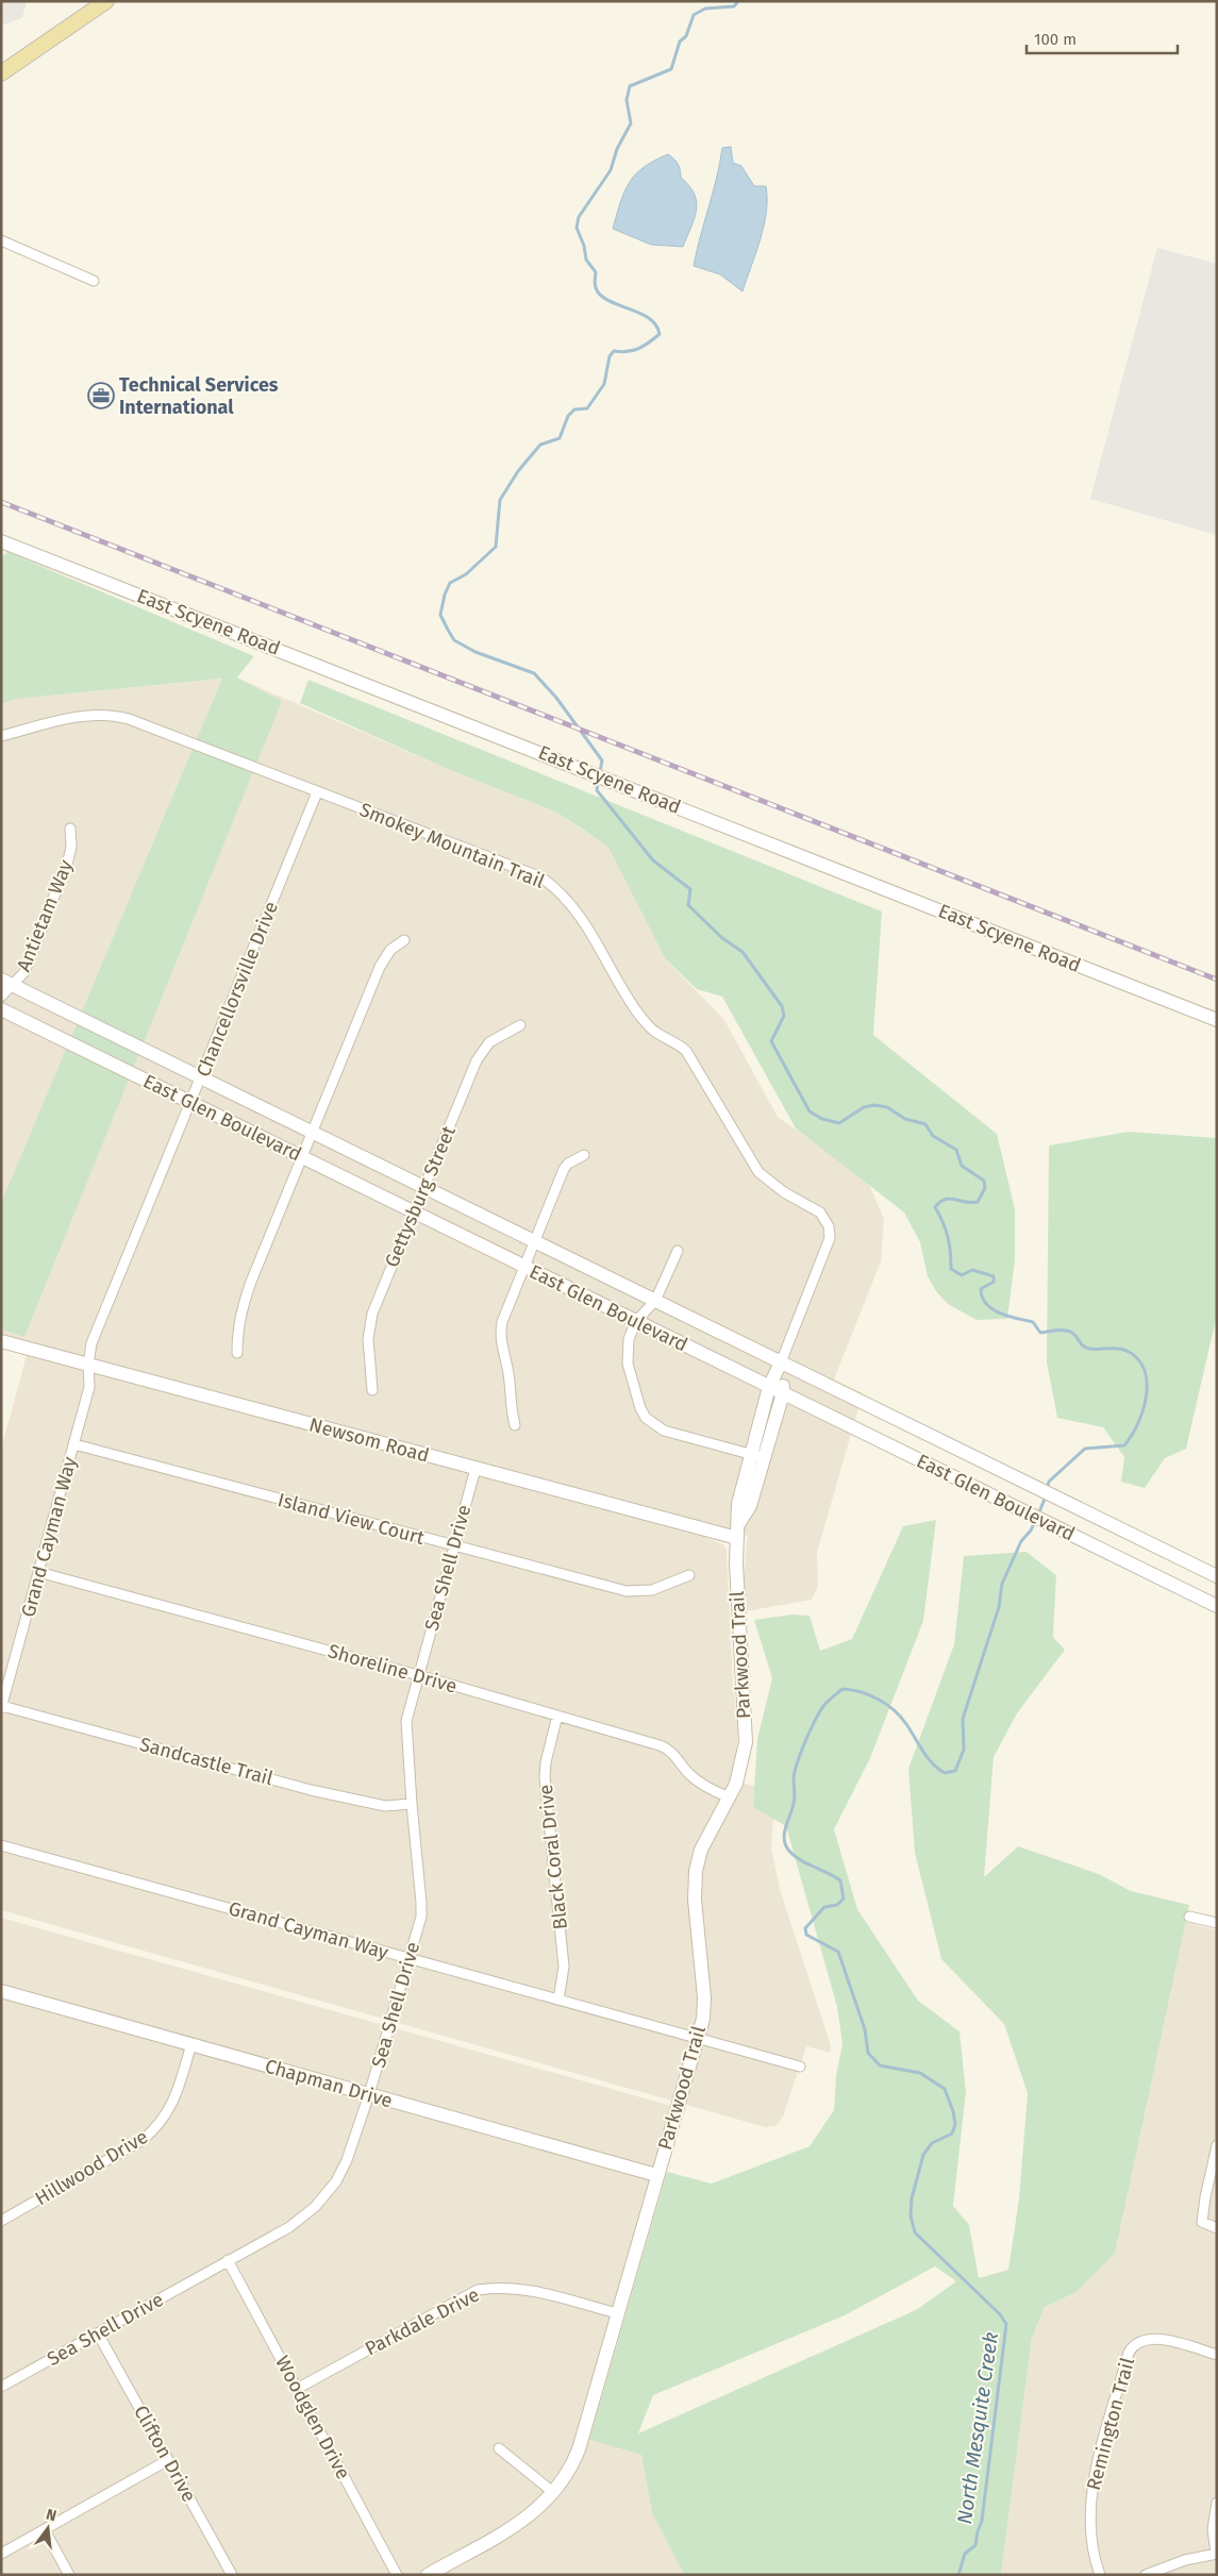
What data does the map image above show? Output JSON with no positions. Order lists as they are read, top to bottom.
{
  "streets": {
    "street": [
      "East Scyene Road",
      "Smokey Mountain Trail",
      "Antietam Way",
      "Chancellorsville Drive",
      "East Glen Boulevard",
      "Gettysburg Street",
      "Newsom Road",
      "Island View Court",
      "Grand Cayman Way",
      "Sea Shell Drive",
      "Parkwood Trail",
      "Shoreline Drive",
      "Sandcastle Trail",
      "Black Coral Drive",
      "Chapman Drive",
      "Hillwood Drive",
      "Parkdale Drive",
      "Woodglen Drive",
      "Remington Trail",
      "Clifton Drive"
    ]
  },
  "crossings": [
    ["Smokey Mountain Trail", "Chancellorsville Drive"],
    ["Smokey Mountain Trail", "East Glen Boulevard"],
    ["Smokey Mountain Trail", "Parkwood Trail"],
    ["Antietam Way", "East Glen Boulevard"],
    ["Chancellorsville Drive", "East Glen Boulevard"],
    ["Chancellorsville Drive", "Newsom Road"],
    ["Chancellorsville Drive", "Grand Cayman Way"],
    ["East Glen Boulevard", "Gettysburg Street"],
    ["East Glen Boulevard", "Parkwood Trail"],
    ["Newsom Road", "Grand Cayman Way"],
    ["Newsom Road", "Sea Shell Drive"],
    ["Newsom Road", "Parkwood Trail"],
    ["Island View Court", "Grand Cayman Way"],
    ["Island View Court", "Sea Shell Drive"],
    ["Grand Cayman Way", "Sea Shell Drive"],
    ["Grand Cayman Way", "Parkwood Trail"],
    ["Grand Cayman Way", "Shoreline Drive"],
    ["Grand Cayman Way", "Sandcastle Trail"],
    ["Grand Cayman Way", "Black Coral Drive"],
    ["Sea Shell Drive", "Shoreline Drive"],
    ["Sea Shell Drive", "Sandcastle Trail"],
    ["Sea Shell Drive", "Chapman Drive"],
    ["Sea Shell Drive", "Woodglen Drive"],
    ["Sea Shell Drive", "Clifton Drive"],
    ["Parkwood Trail", "Shoreline Drive"],
    ["Parkwood Trail", "Chapman Drive"],
    ["Parkwood Trail", "Parkdale Drive"],
    ["Shoreline Drive", "Black Coral Drive"],
    ["Chapman Drive", "Hillwood Drive"],
    ["Parkdale Drive", "Woodglen Drive"]
  ],
  "water": ["North Mesquite Creek"],
  "places": {
    "office": ["Technical Services International"]
  },
  "scale_bar": "100 m",
  "north": "top"
}
